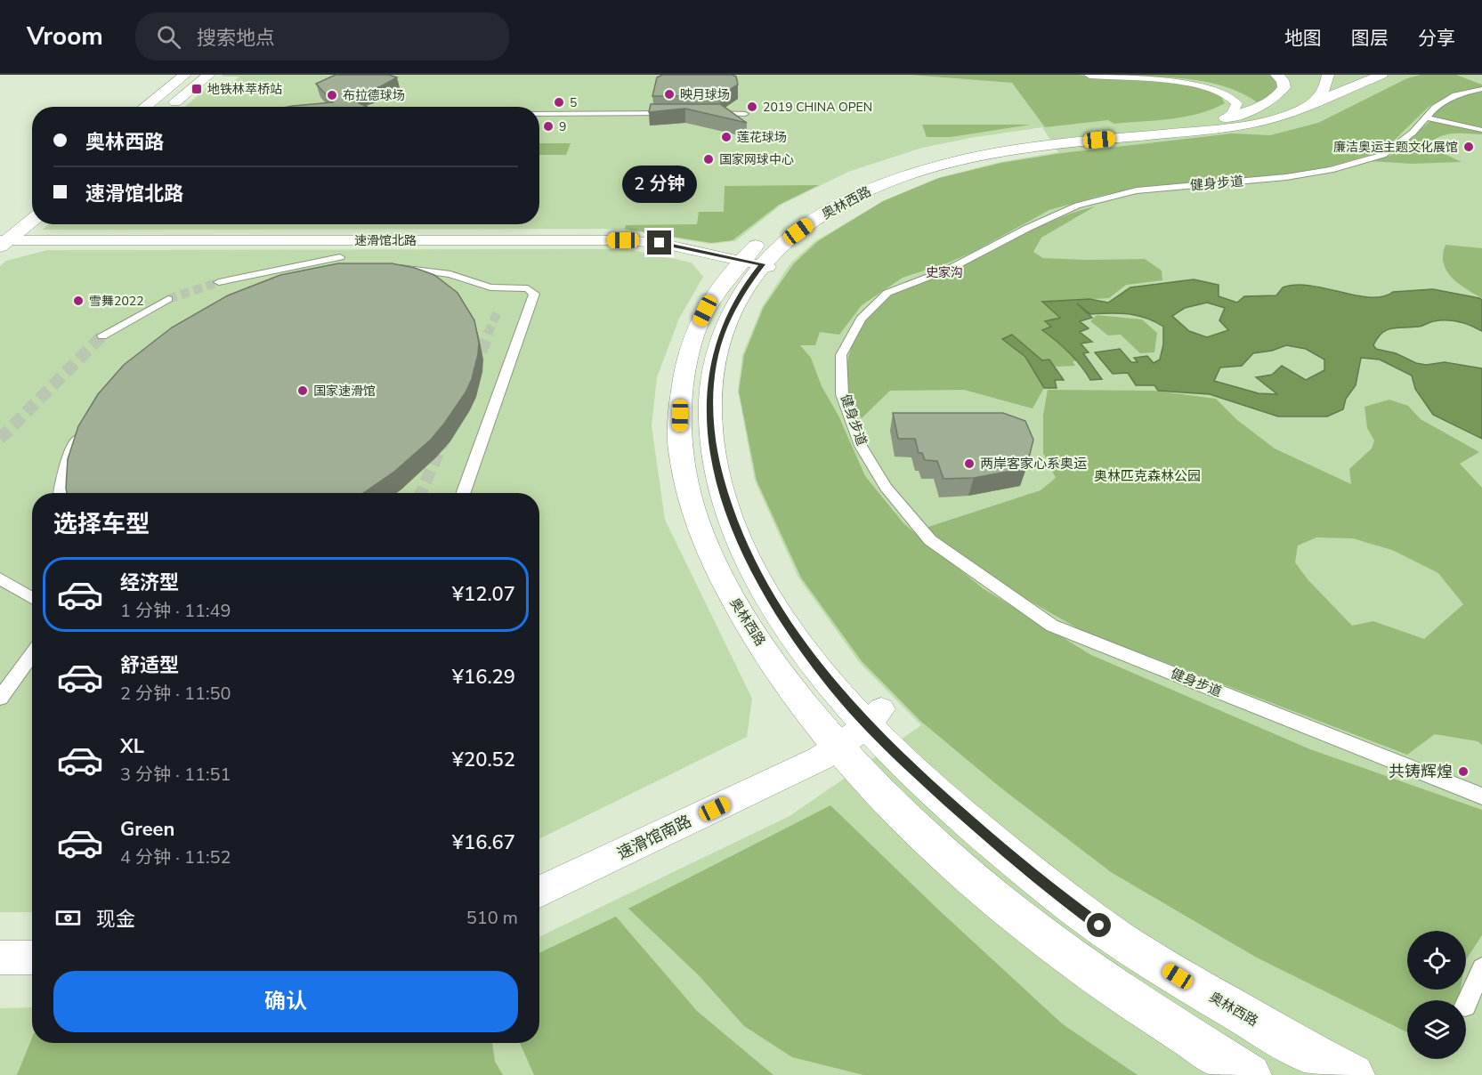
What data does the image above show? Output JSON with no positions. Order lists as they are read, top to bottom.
{
  "streets": {
    "main road": ["奥林西路"],
    "street": ["健身步道", "速滑馆北路", "速滑馆南路"]
  },
  "crossings": [
    ["奥林西路", "速滑馆北路"],
    ["奥林西路", "速滑馆南路"]
  ],
  "districts": ["史家沟"],
  "parks": ["奥林匹克森林公园"],
  "places": {
    "transit": ["地铁林萃桥站"],
    "other": [
      "映月球场",
      "布拉德球场",
      "5",
      "2019 CHINA OPEN",
      "9",
      "莲花球场",
      "廉洁奥运主题文化展馆",
      "国家网球中心",
      "雪舞2022",
      "国家速滑馆",
      "两岸客家心系奥运",
      "共铸辉煌"
    ]
  },
  "page": {
    "header": "Vroom",
    "search": "搜索地点",
    "nav": ["地图", "图层", "分享"],
    "banner": ["奥林西路", "速滑馆北路"],
    "bubble": "2 分钟",
    "heading": "选择车型",
    "list": [
      {
        "name": "经济型",
        "note": "1 分钟 · 11:49",
        "value": "¥12.07"
      },
      {
        "name": "舒适型",
        "note": "2 分钟 · 11:50",
        "value": "¥16.29"
      },
      {
        "name": "XL",
        "note": "3 分钟 · 11:51",
        "value": "¥20.52"
      },
      {
        "name": "Green",
        "note": "4 分钟 · 11:52",
        "value": "¥16.67"
      }
    ],
    "pay": ["现金", "510 m"],
    "buttons": "确认"
  }
}
